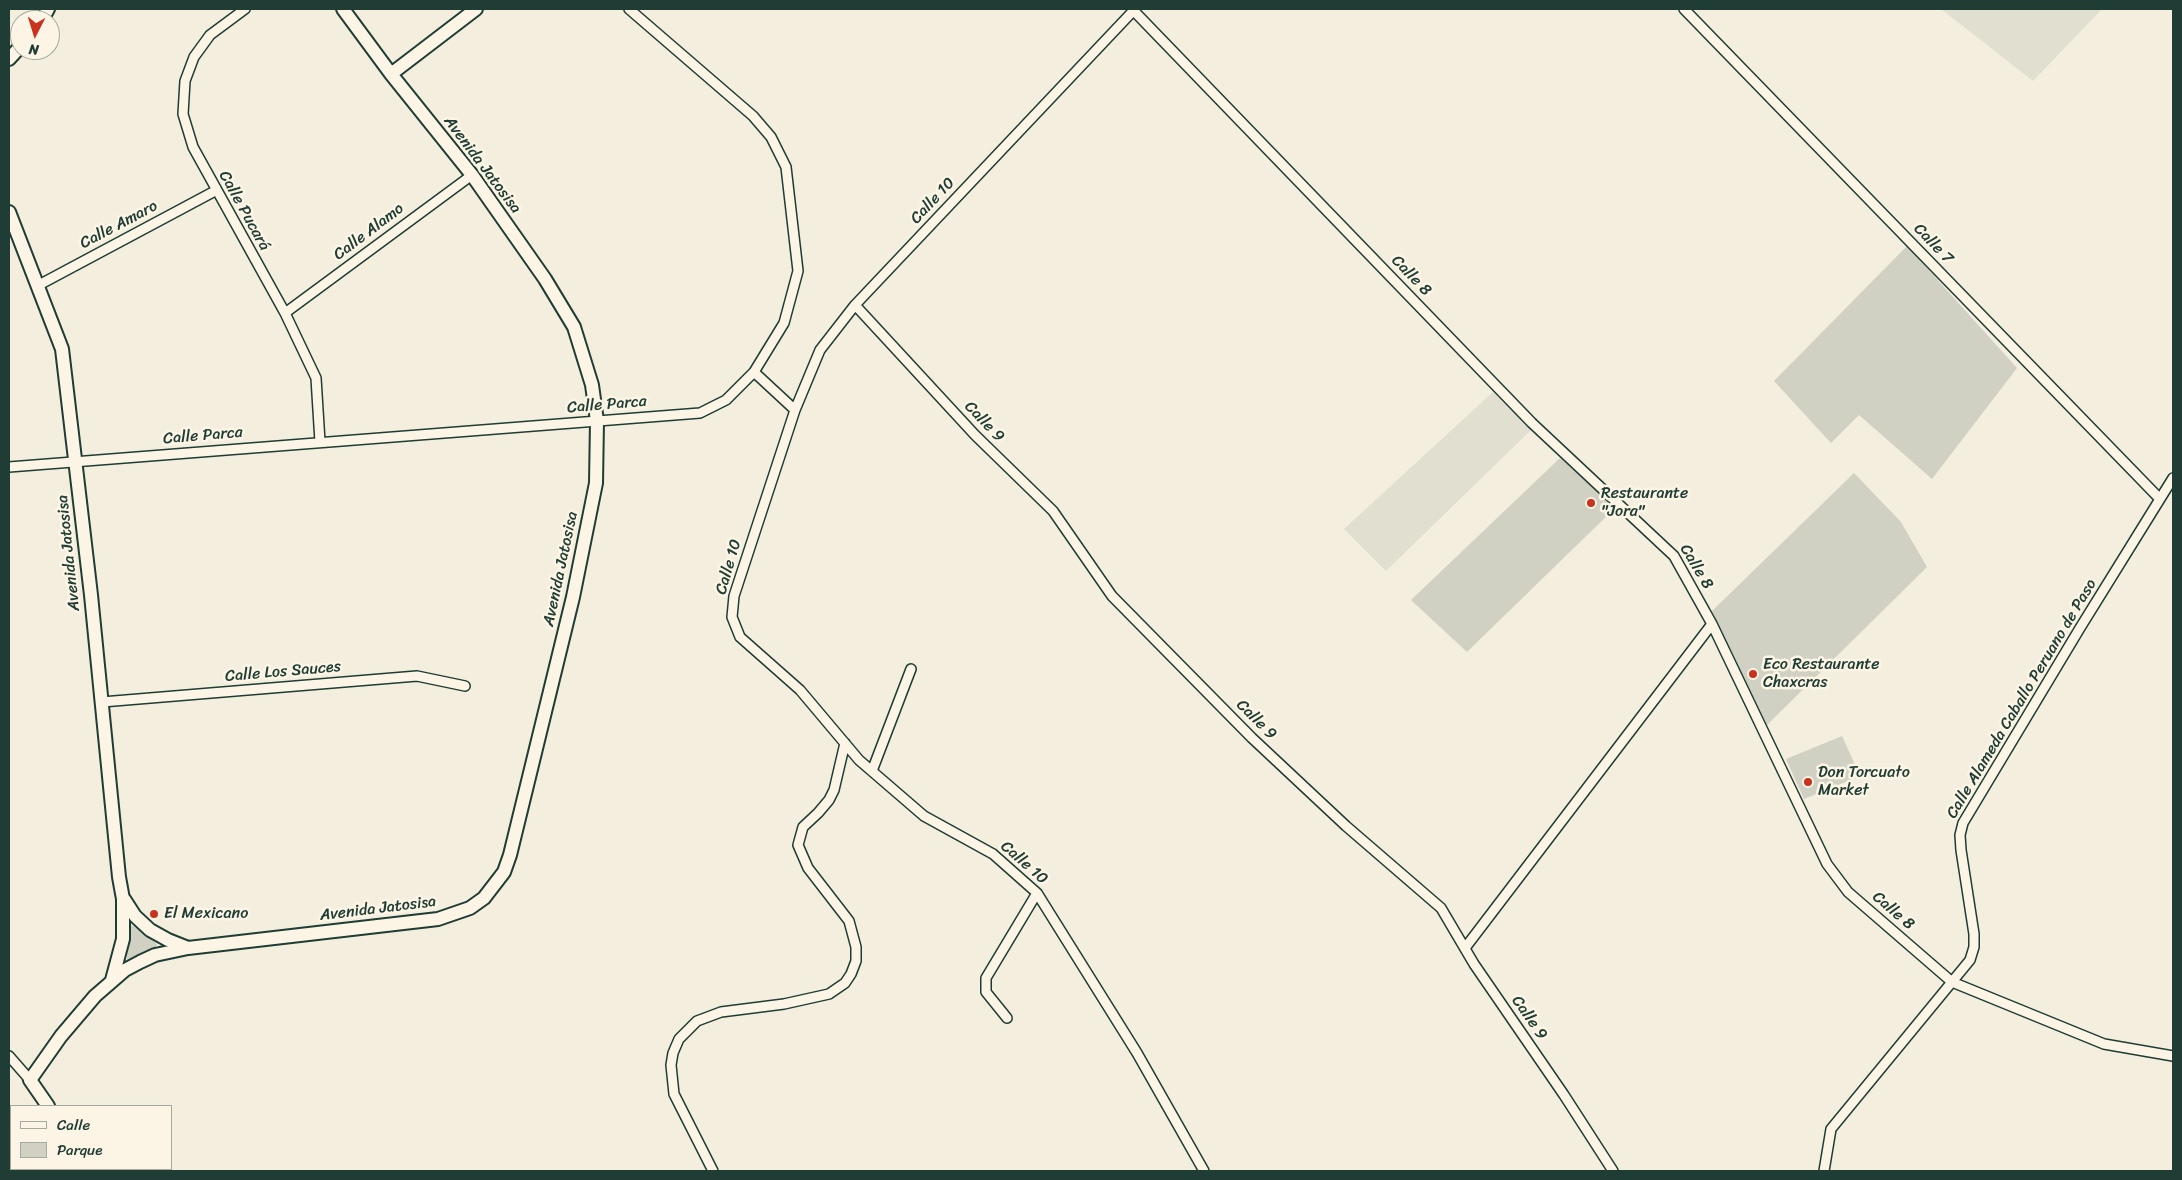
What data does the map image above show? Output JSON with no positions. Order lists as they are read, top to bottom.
{
  "streets": {
    "street": [
      "Avenida Jatosisa",
      "Calle 10",
      "Calle Pucará",
      "Calle Amaro",
      "Calle Alamo",
      "Calle 7",
      "Calle 8",
      "Calle Parca",
      "Calle 9",
      "Calle Los Sauces",
      "Calle Alameda Caballo Peruano de Paso"
    ]
  },
  "crossings": [
    ["Avenida Jatosisa", "Calle Amaro"],
    ["Avenida Jatosisa", "Calle Alamo"],
    ["Avenida Jatosisa", "Calle Parca"],
    ["Avenida Jatosisa", "Calle Los Sauces"],
    ["Calle 10", "Calle 8"],
    ["Calle 10", "Calle 9"],
    ["Calle Pucará", "Calle Amaro"],
    ["Calle Pucará", "Calle Alamo"],
    ["Calle Pucará", "Calle Parca"],
    ["Calle 7", "Calle Alameda Caballo Peruano de Paso"],
    ["Calle 8", "Calle Alameda Caballo Peruano de Paso"]
  ],
  "places": [
    "Restaurante \"Jora\"",
    "Eco Restaurante Chaxcras",
    "Don Torcuato Market",
    "El Mexicano"
  ],
  "legend": ["Calle", "Parque"],
  "north": "bottom"
}
